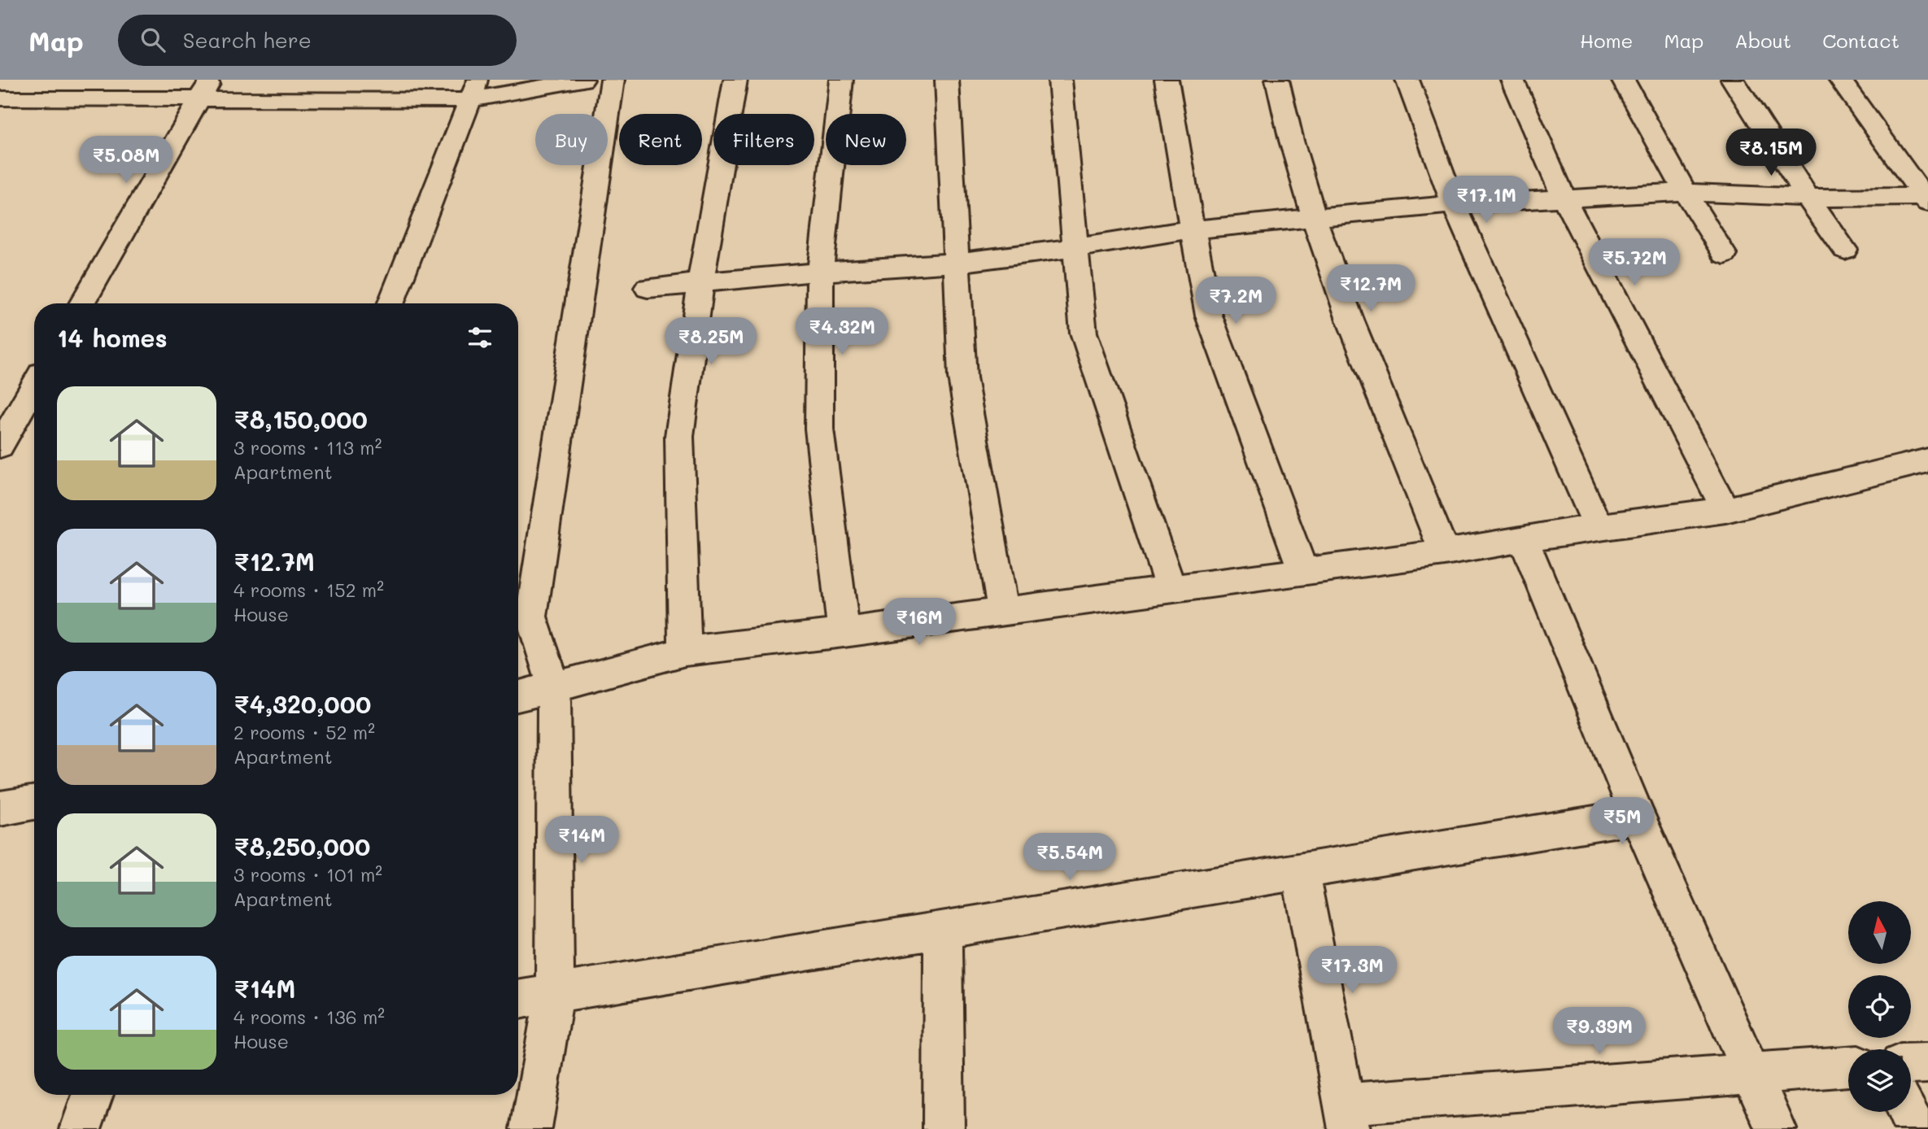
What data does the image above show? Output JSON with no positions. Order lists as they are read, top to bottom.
{
  "north": "top",
  "page": {
    "header": "Map",
    "search": "Search here",
    "nav": [
      "Home",
      "Map",
      "About",
      "Contact"
    ],
    "chip": [
      "Buy",
      "Rent",
      "Filters",
      "New"
    ],
    "price": [
      "₹8.15M",
      "₹5.08M",
      "₹17.1M",
      "₹5.72M",
      "₹12.7M",
      "₹7.2M",
      "₹4.32M",
      "₹8.25M",
      "₹16M",
      "₹5M",
      "₹14M",
      "₹5.54M",
      "₹17.3M",
      "₹9.39M"
    ],
    "heading": "14 homes",
    "list": [
      {
        "name": "₹8,150,000",
        "note": "3 rooms · 113 m² · Apartment"
      },
      {
        "name": "₹12.7M",
        "note": "4 rooms · 152 m² · House"
      },
      {
        "name": "₹4,320,000",
        "note": "2 rooms · 52 m² · Apartment"
      },
      {
        "name": "₹8,250,000",
        "note": "3 rooms · 101 m² · Apartment"
      },
      {
        "name": "₹14M",
        "note": "4 rooms · 136 m² · House"
      }
    ]
  }
}
